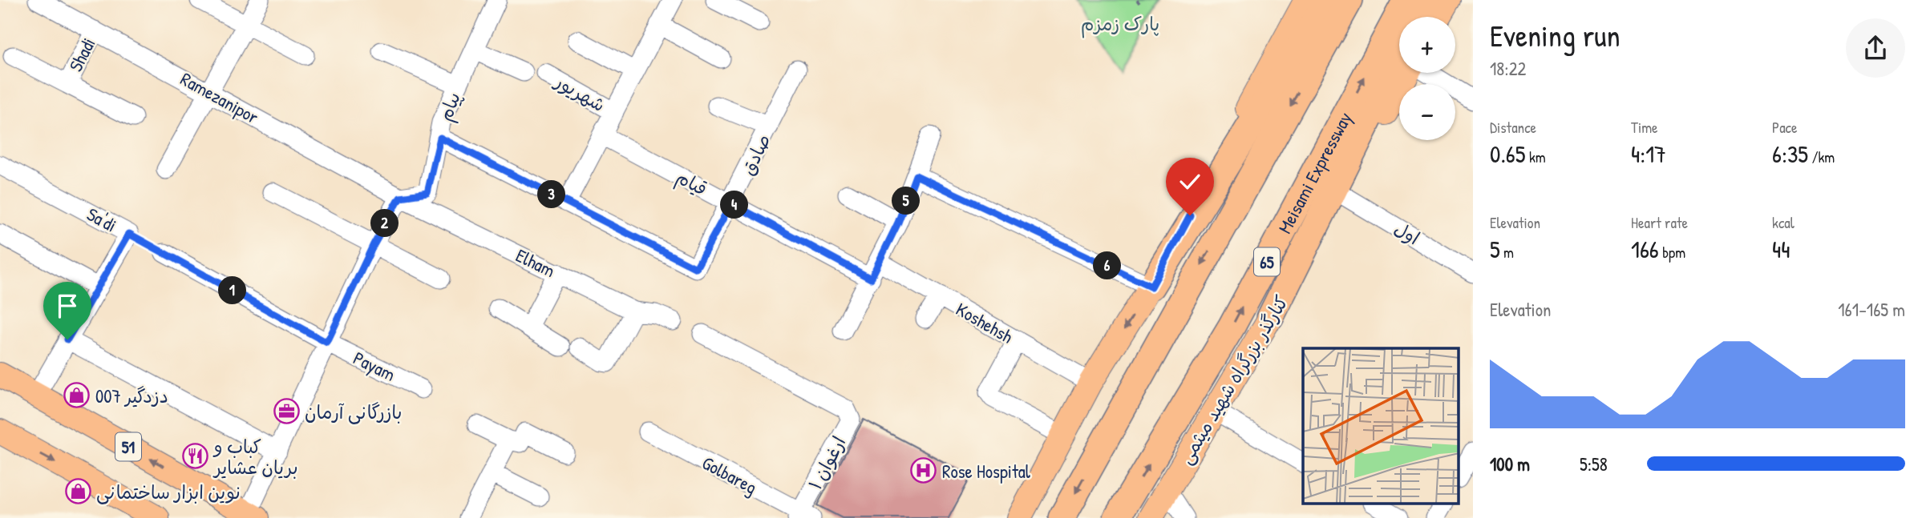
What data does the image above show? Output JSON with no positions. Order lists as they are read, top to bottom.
{
  "streets": {
    "highway": ["Meisami Expressway", "65"],
    "main road": ["کنارگذر بزرگراه شهید میثمی", "51"],
    "street": [
      "Shadi",
      "شهریور",
      "Ramezanipor",
      "پیام",
      "صادق",
      "قیام",
      "Sa'di",
      "اول",
      "Elham",
      "Koshehsh",
      "Payam",
      "ارغوان ۱",
      "Golbareg"
    ]
  },
  "crossings": [
    ["Shadi", "Ramezanipor"],
    ["Ramezanipor", "پیام"],
    ["Ramezanipor", "Elham"],
    ["پیام", "Elham"],
    ["صادق", "قیام"],
    ["قیام", "Koshehsh"],
    ["Sa'di", "51"],
    ["اول", "کنارگذر بزرگراه شهید میثمی"],
    ["ارغوان ۱", "Golbareg"]
  ],
  "parks": ["پارک زمزم"],
  "places": {
    "shop": ["دزدگیر 007", "نوین ابزار ساختمانی"],
    "office": ["بازرگانی آرمان"],
    "restaurant": ["کباب و بریان عشایر"],
    "hospital": ["Rose Hospital"]
  },
  "page": {
    "heading": ["Evening run", "18:22"],
    "map_buttons": ["+", "−"],
    "stats": [
      ["Distance", "0.65 km"],
      ["Time", "4:17"],
      ["Pace", "6:35 /km"],
      ["Elevation", "5 m"],
      ["Heart rate", "166 bpm"],
      ["kcal", "44"]
    ],
    "pins": [
      "3",
      "5",
      "4",
      "2",
      "6",
      "1"
    ],
    "chart": ["Elevation", "161–165 m"],
    "list": [
      {
        "name": "100 m",
        "note": "5:58"
      }
    ]
  }
}
